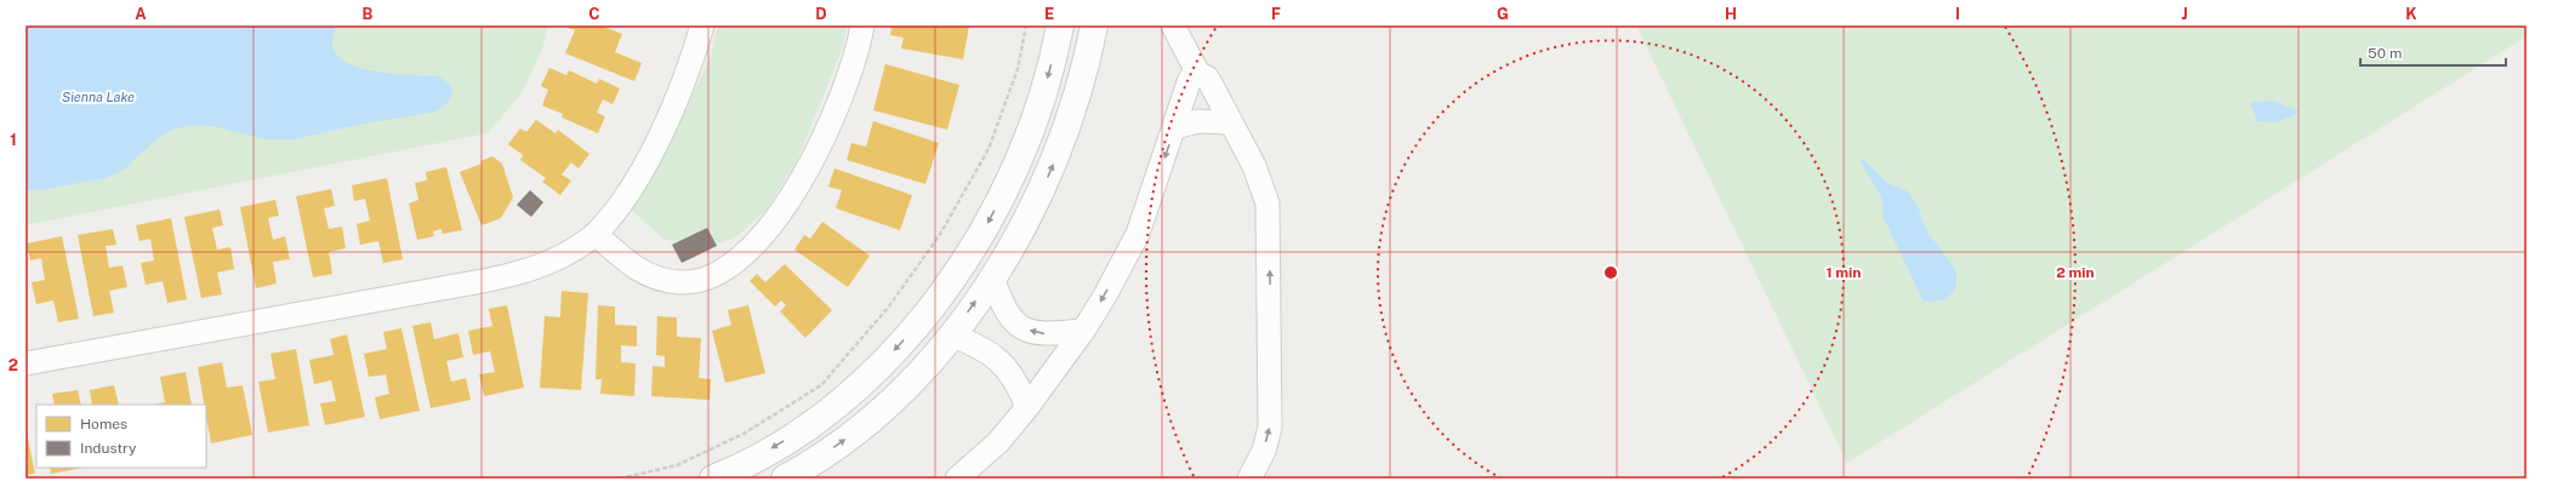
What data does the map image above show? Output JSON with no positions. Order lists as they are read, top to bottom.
{
  "water": ["Sienna Lake"],
  "legend": ["Homes", "Industry"],
  "scale_bar": "50 m",
  "grid": {
    "columns": [
      "A",
      "B",
      "C",
      "D",
      "E",
      "F",
      "G",
      "H",
      "I",
      "J",
      "K"
    ],
    "rows": ["1", "2"]
  },
  "rings": ["1 min", "2 min"]
}
